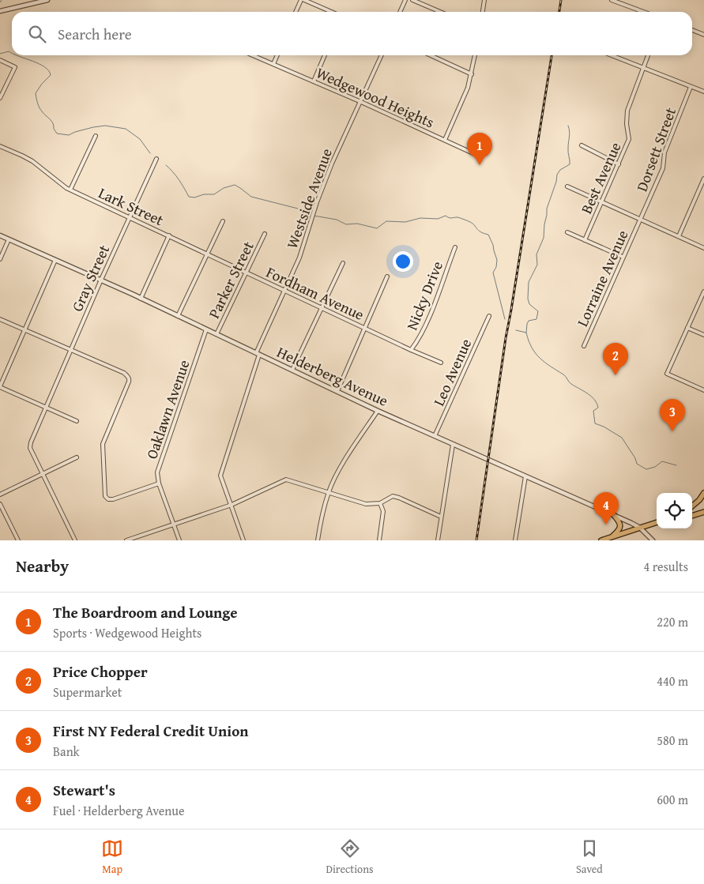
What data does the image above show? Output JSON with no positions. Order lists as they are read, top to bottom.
{
  "streets": {
    "street": [
      "Wedgewood Heights",
      "Dorsett Street",
      "Best Avenue",
      "Westside Avenue",
      "Lark Street",
      "Gray Street",
      "Lorraine Avenue",
      "Parker Street",
      "Fordham Avenue",
      "Nicky Drive",
      "Leo Avenue",
      "Helderberg Avenue",
      "Oaklawn Avenue"
    ]
  },
  "crossings": [
    ["Wedgewood Heights", "Westside Avenue"],
    ["Dorsett Street", "Lorraine Avenue"],
    ["Westside Avenue", "Fordham Avenue"],
    ["Westside Avenue", "Helderberg Avenue"],
    ["Lark Street", "Gray Street"],
    ["Lark Street", "Fordham Avenue"],
    ["Gray Street", "Helderberg Avenue"],
    ["Parker Street", "Fordham Avenue"],
    ["Parker Street", "Helderberg Avenue"],
    ["Fordham Avenue", "Nicky Drive"],
    ["Leo Avenue", "Helderberg Avenue"],
    ["Helderberg Avenue", "Oaklawn Avenue"]
  ],
  "page": {
    "search": "Search here",
    "pins": [
      "1",
      "2",
      "3",
      "4"
    ],
    "heading": ["Nearby", "4 results"],
    "list": [
      {
        "mark": "1",
        "name": "The Boardroom and Lounge",
        "note": "Sports · Wedgewood Heights",
        "value": "220 m"
      },
      {
        "mark": "2",
        "name": "Price Chopper",
        "note": "Supermarket",
        "value": "440 m"
      },
      {
        "mark": "3",
        "name": "First NY Federal Credit Union",
        "note": "Bank",
        "value": "580 m"
      },
      {
        "mark": "4",
        "name": "Stewart's",
        "note": "Fuel · Helderberg Avenue",
        "value": "600 m"
      }
    ],
    "nav": ["Map", "Directions", "Saved"]
  }
}
